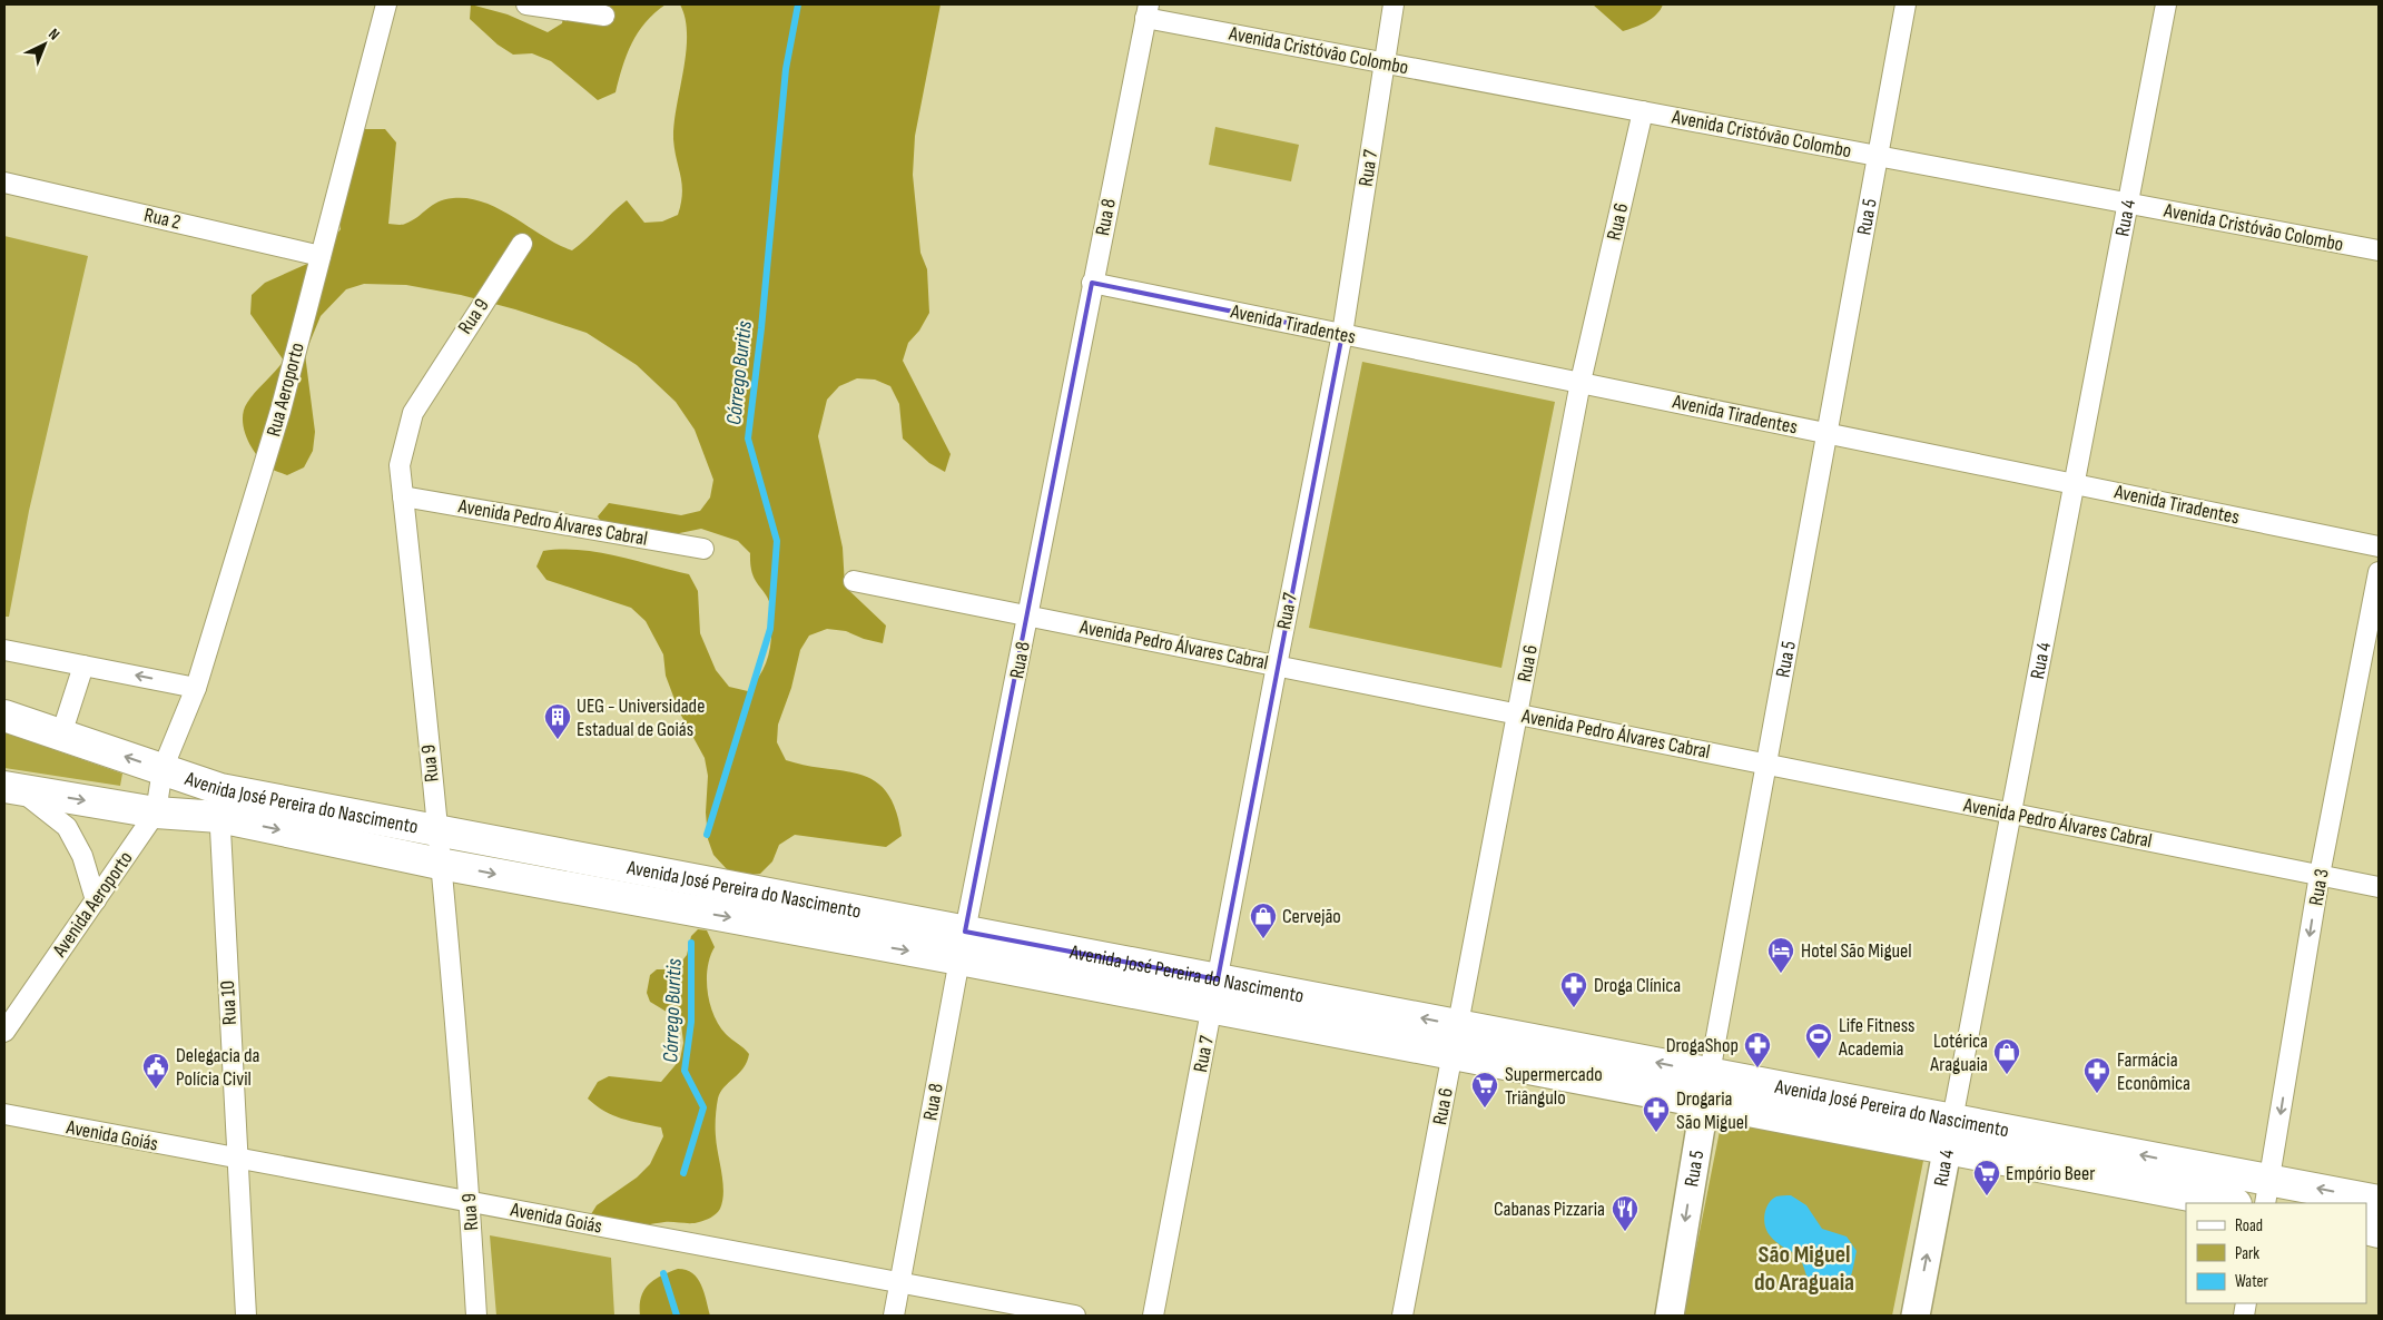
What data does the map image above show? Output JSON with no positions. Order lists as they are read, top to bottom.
{
  "streets": {
    "main road": ["Avenida José Pereira do Nascimento"],
    "street": [
      "Avenida Cristóvão Colombo",
      "Rua 7",
      "Rua 5",
      "Rua 8",
      "Rua 4",
      "Rua 2",
      "Rua 6",
      "Rua 9",
      "Avenida Tiradentes",
      "Rua Aeroporto",
      "Avenida Pedro Álvares Cabral",
      "Rua 3",
      "Avenida Aeroporto",
      "Rua 10",
      "Avenida Goiás"
    ]
  },
  "crossings": [
    ["Avenida Cristóvão Colombo", "Rua 7"],
    ["Avenida Cristóvão Colombo", "Rua 5"],
    ["Avenida Cristóvão Colombo", "Rua 8"],
    ["Avenida Cristóvão Colombo", "Rua 4"],
    ["Avenida Cristóvão Colombo", "Rua 6"],
    ["Rua 7", "Avenida Tiradentes"],
    ["Rua 7", "Avenida Pedro Álvares Cabral"],
    ["Rua 7", "Avenida José Pereira do Nascimento"],
    ["Rua 5", "Avenida Tiradentes"],
    ["Rua 5", "Avenida Pedro Álvares Cabral"],
    ["Rua 5", "Avenida José Pereira do Nascimento"],
    ["Rua 8", "Avenida Tiradentes"],
    ["Rua 8", "Avenida Pedro Álvares Cabral"],
    ["Rua 8", "Avenida José Pereira do Nascimento"],
    ["Rua 8", "Avenida Goiás"],
    ["Rua 4", "Avenida Tiradentes"],
    ["Rua 4", "Avenida Pedro Álvares Cabral"],
    ["Rua 4", "Avenida José Pereira do Nascimento"],
    ["Rua 2", "Rua Aeroporto"],
    ["Rua 6", "Avenida Tiradentes"],
    ["Rua 6", "Avenida Pedro Álvares Cabral"],
    ["Rua 6", "Avenida José Pereira do Nascimento"],
    ["Rua 9", "Avenida Pedro Álvares Cabral"],
    ["Rua 9", "Avenida José Pereira do Nascimento"],
    ["Rua 9", "Avenida Goiás"],
    ["Rua Aeroporto", "Avenida José Pereira do Nascimento"],
    ["Rua Aeroporto", "Avenida Aeroporto"],
    ["Avenida Pedro Álvares Cabral", "Rua 3"],
    ["Avenida José Pereira do Nascimento", "Rua 3"],
    ["Avenida José Pereira do Nascimento", "Avenida Aeroporto"],
    ["Avenida José Pereira do Nascimento", "Rua 10"],
    ["Rua 10", "Avenida Goiás"]
  ],
  "one_way": ["Rua 3"],
  "districts": ["São Miguel do Araguaia"],
  "water": ["Córrego Buritis"],
  "places": {
    "building": ["UEG - Universidade Estadual de Goiás"],
    "shop": ["Cervejão", "Lotérica Araguaia"],
    "hotel": ["Hotel São Miguel"],
    "pharmacy": [
      "Droga Clínica",
      "DrogaShop",
      "Farmácia Econômica",
      "Drogaria São Miguel"
    ],
    "sports": ["Life Fitness Academia"],
    "public building": ["Delegacia da Polícia Civil"],
    "supermarket": ["Supermercado Triângulo", "Empório Beer"],
    "restaurant": ["Cabanas Pizzaria"]
  },
  "legend": ["Road", "Park", "Water"],
  "north": "top right"
}
